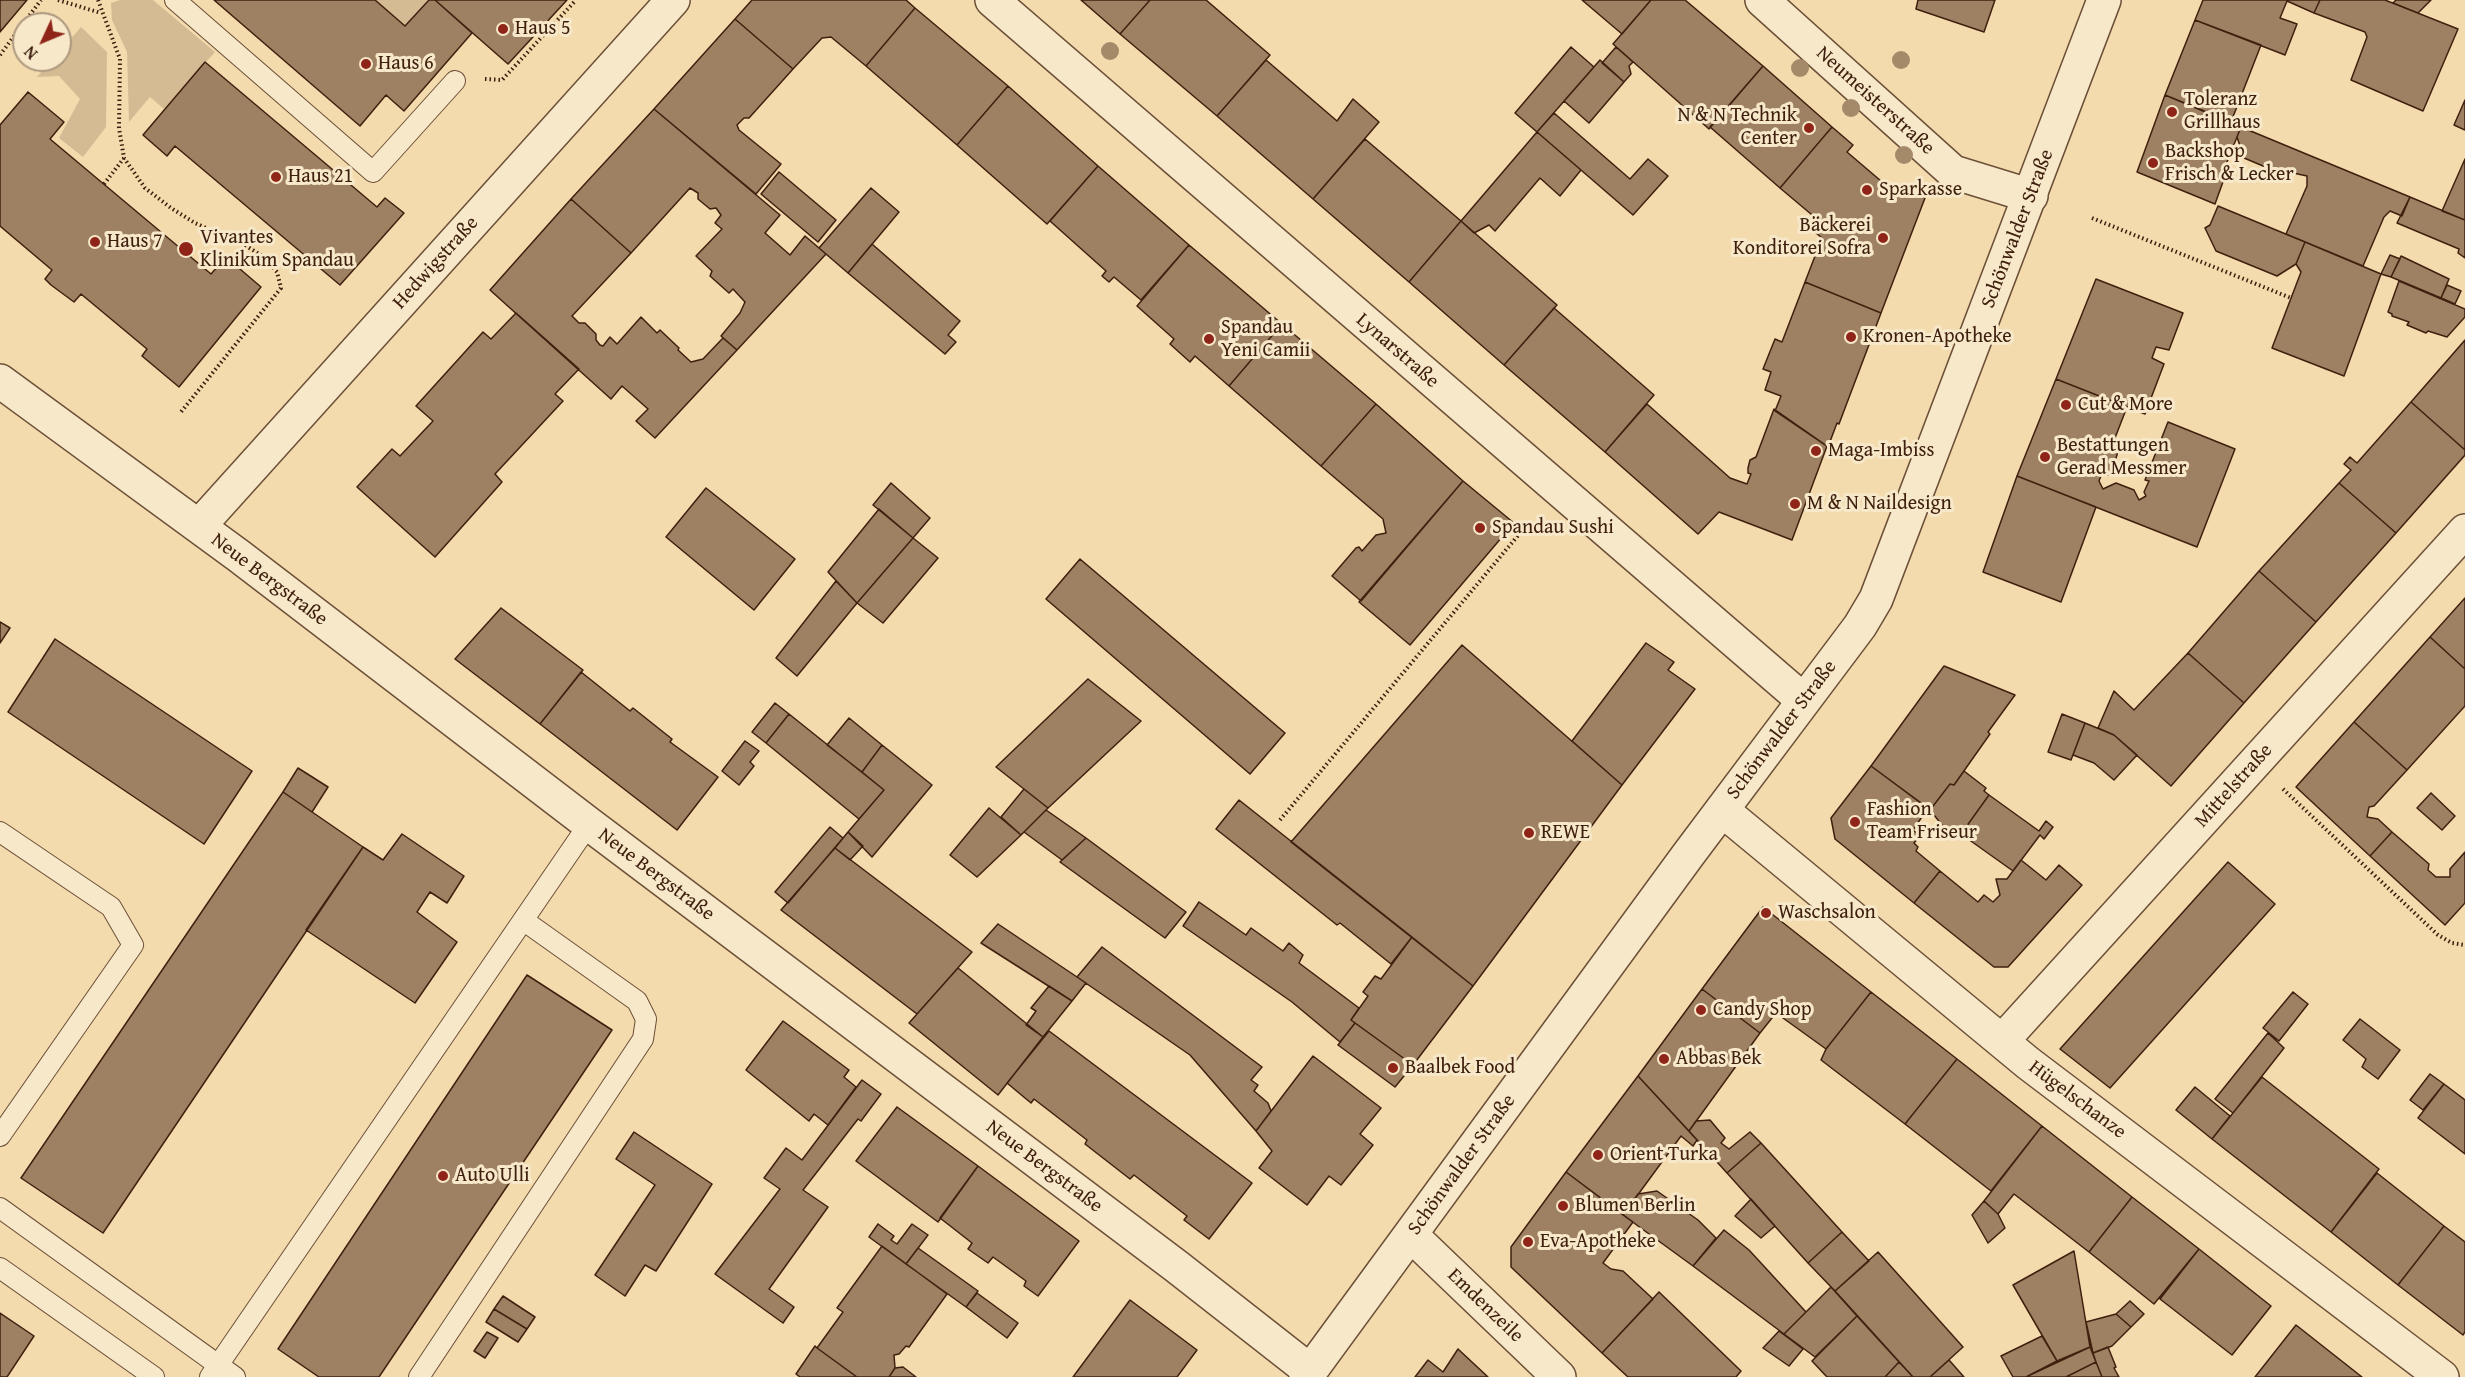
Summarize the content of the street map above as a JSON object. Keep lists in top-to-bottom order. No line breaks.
{"streets":{"street":["Neumeisterstraße","Schönwalder Straße","Hedwigstraße","Lynarstraße","Neue Bergstraße","Mittelstraße","Hügelschanze","Emdenzeile"]},"crossings":[["Neumeisterstraße","Schönwalder Straße"],["Schönwalder Straße","Lynarstraße"],["Schönwalder Straße","Neue Bergstraße"],["Schönwalder Straße","Hügelschanze"],["Schönwalder Straße","Emdenzeile"],["Hedwigstraße","Neue Bergstraße"],["Mittelstraße","Hügelschanze"]],"places":["Haus 5","Haus 6","Toleranz Grillhaus","N & N Technik Center","Backshop Frisch & Lecker","Haus 21","Sparkasse","Bäckerei Konditorei Sofra","Haus 7","Vivantes Klinikum Spandau","Kronen-Apotheke","Spandau Yeni Camii","Cut & More","Maga-Imbiss","Bestattungen Gerad Messmer","M & N Naildesign","Spandau Sushi","Fashion Team Friseur","REWE","Waschsalon","Candy Shop","Abbas Bek","Baalbek Food","Orient Turka","Auto Ulli","Blumen Berlin","Eva-Apotheke"],"north":"bottom left"}
